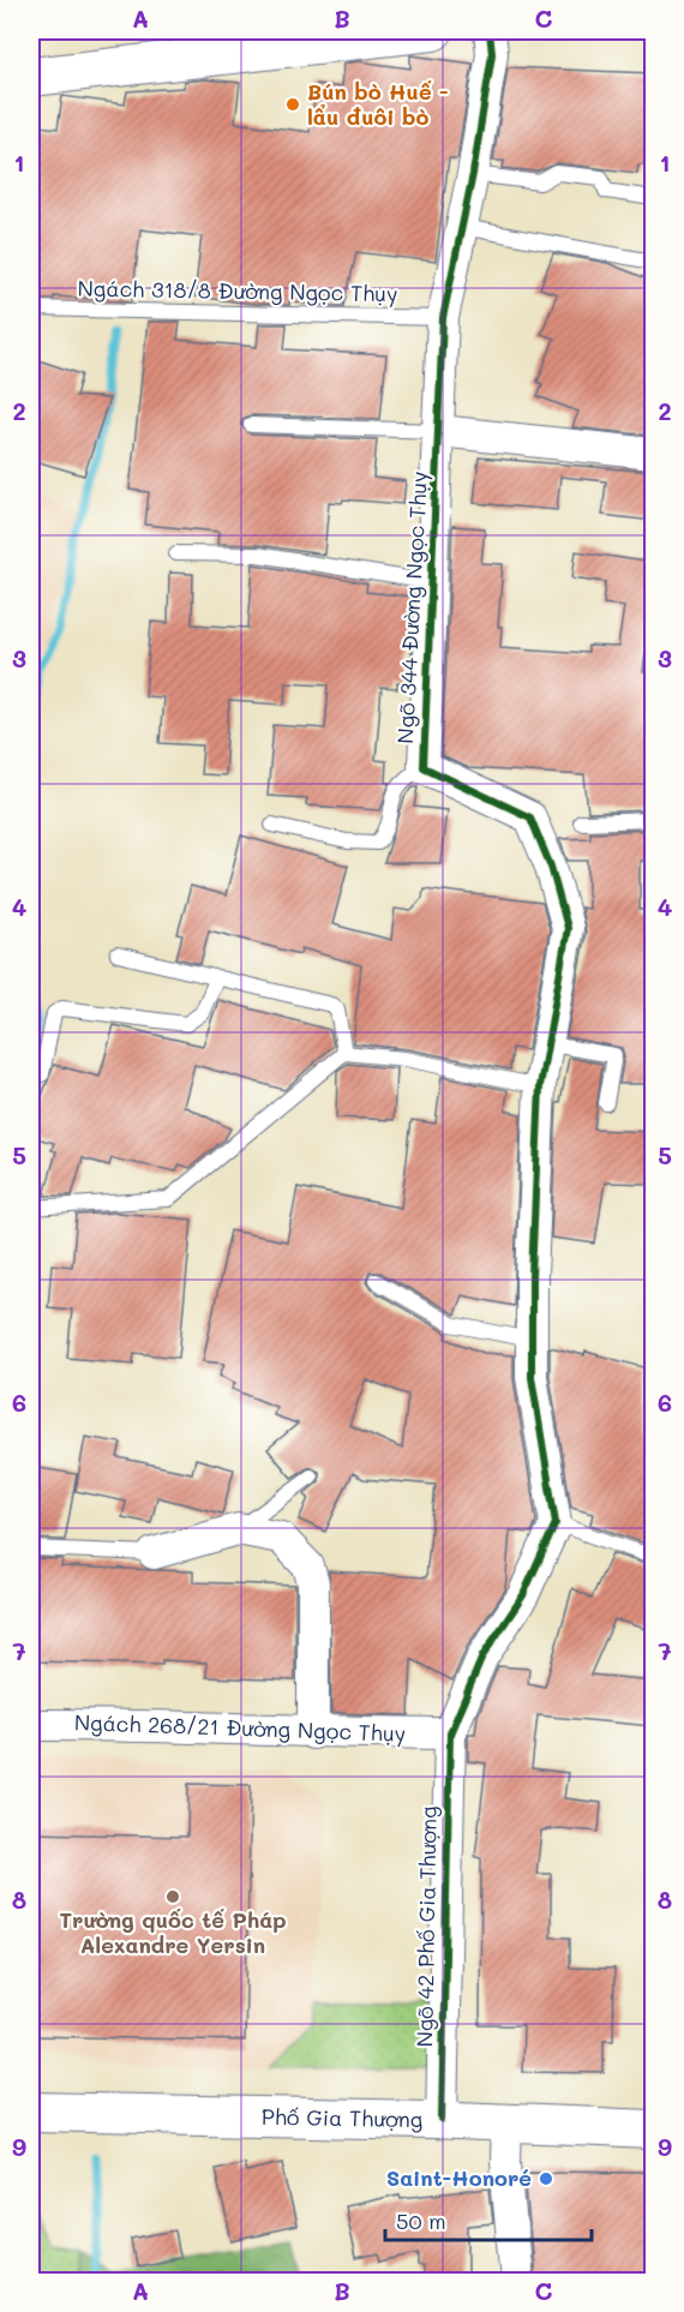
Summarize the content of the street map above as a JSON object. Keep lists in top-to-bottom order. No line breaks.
{"streets":{"street":["Ngõ 344 Đường Ngọc Thụy","Ngách 268/21 Đường Ngọc Thụy","Ngõ 42 Phố Gia Thượng","Phố Gia Thượng"],"lane":["Ngách 318/8 Đường Ngọc Thụy"]},"crossings":[["Ngách 318/8 Đường Ngọc Thụy","Ngõ 344 Đường Ngọc Thụy"],["Ngách 268/21 Đường Ngọc Thụy","Ngõ 42 Phố Gia Thượng"],["Ngõ 42 Phố Gia Thượng","Phố Gia Thượng"]],"places":["Bún bò Huế - lẩu đuôi bò","Trường quốc tế Pháp Alexandre Yersin","Saint-Honoré"],"scale_bar":"50 m","grid":{"columns":["A","B","C"],"rows":["1","2","3","4","5","6","7","8","9"]}}
